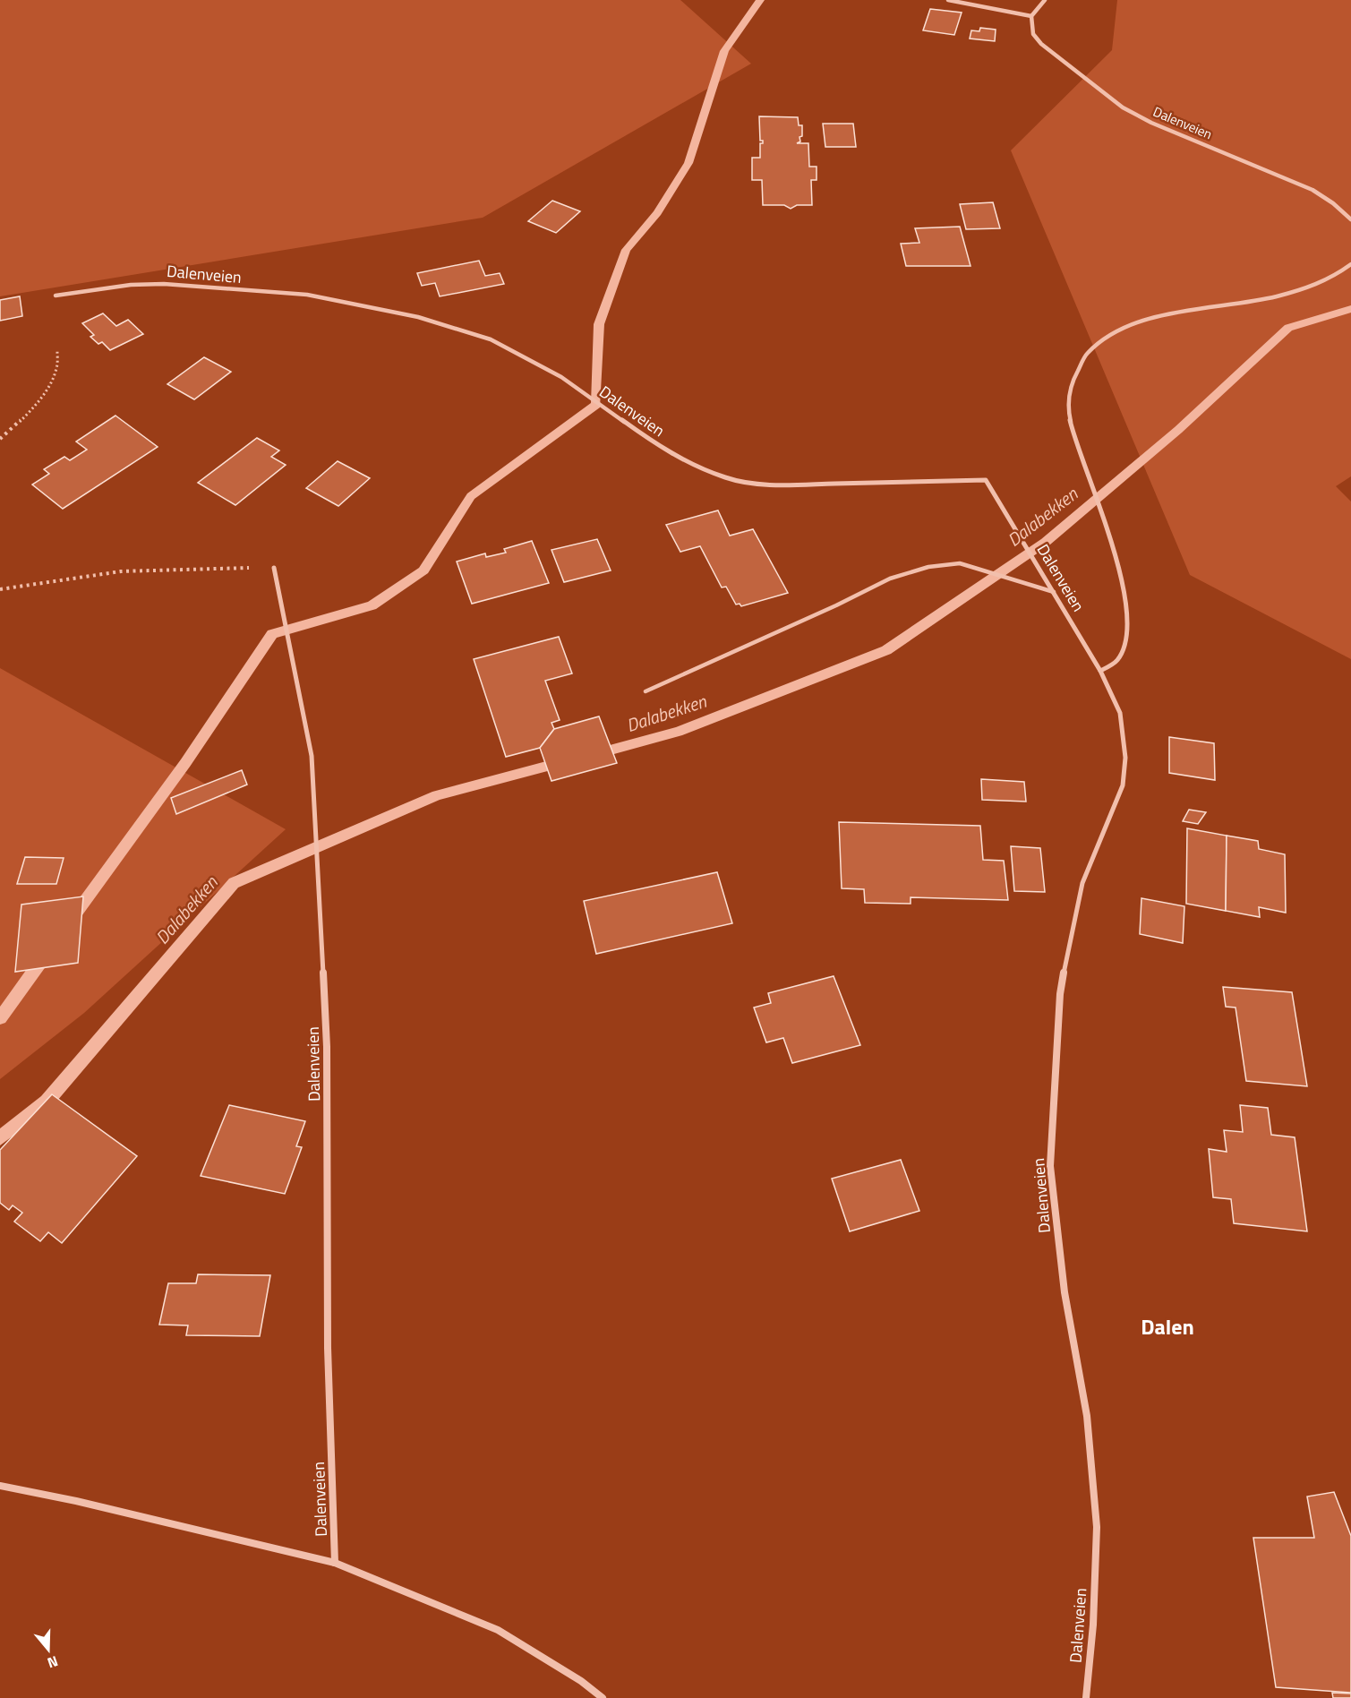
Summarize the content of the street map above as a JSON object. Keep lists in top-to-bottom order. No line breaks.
{"streets":{"street":["Dalenveien"]},"districts":["Dalen"],"water":["Dalabekken"],"north":"bottom"}
